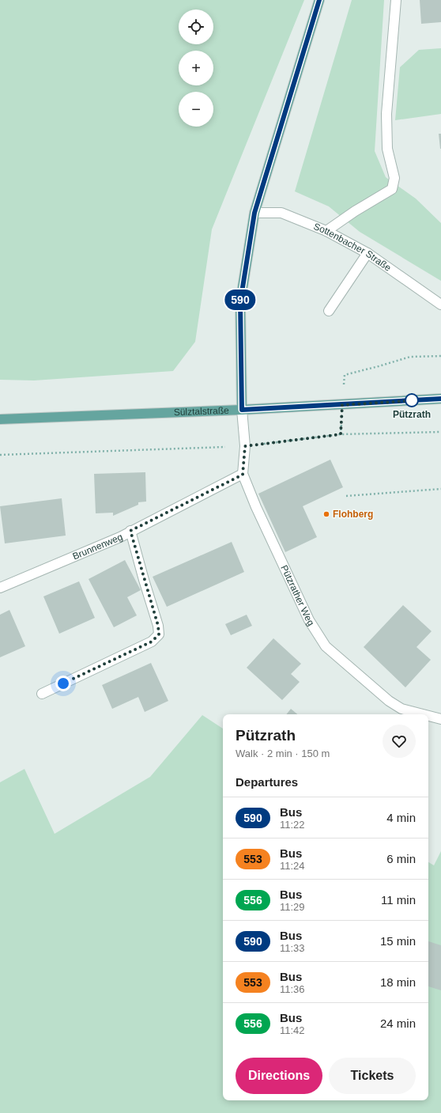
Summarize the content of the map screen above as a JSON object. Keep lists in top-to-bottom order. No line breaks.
{"streets":{"main road":["Sülztalstraße"],"street":["Sottenbacher Straße","Brunnenweg","Pützrather Weg"]},"crossings":[["Sülztalstraße","Pützrather Weg"],["Brunnenweg","Pützrather Weg"]],"places":["Pützrath","Flohberg"],"lines":["bus line 590"],"page":{"on_map":"590","map_buttons":["+","−"],"heading":[["Pützrath","Walk · 2 min · 150 m"],"Departures"],"list":[{"mark":"590","name":"Bus","note":"11:22","value":"4 min"},{"mark":"553","name":"Bus","note":"11:24","value":"6 min"},{"mark":"556","name":"Bus","note":"11:29","value":"11 min"},{"mark":"590","name":"Bus","note":"11:33","value":"15 min"},{"mark":"553","name":"Bus","note":"11:36","value":"18 min"},{"mark":"556","name":"Bus","note":"11:42","value":"24 min"}],"buttons":["Directions","Tickets"]}}
